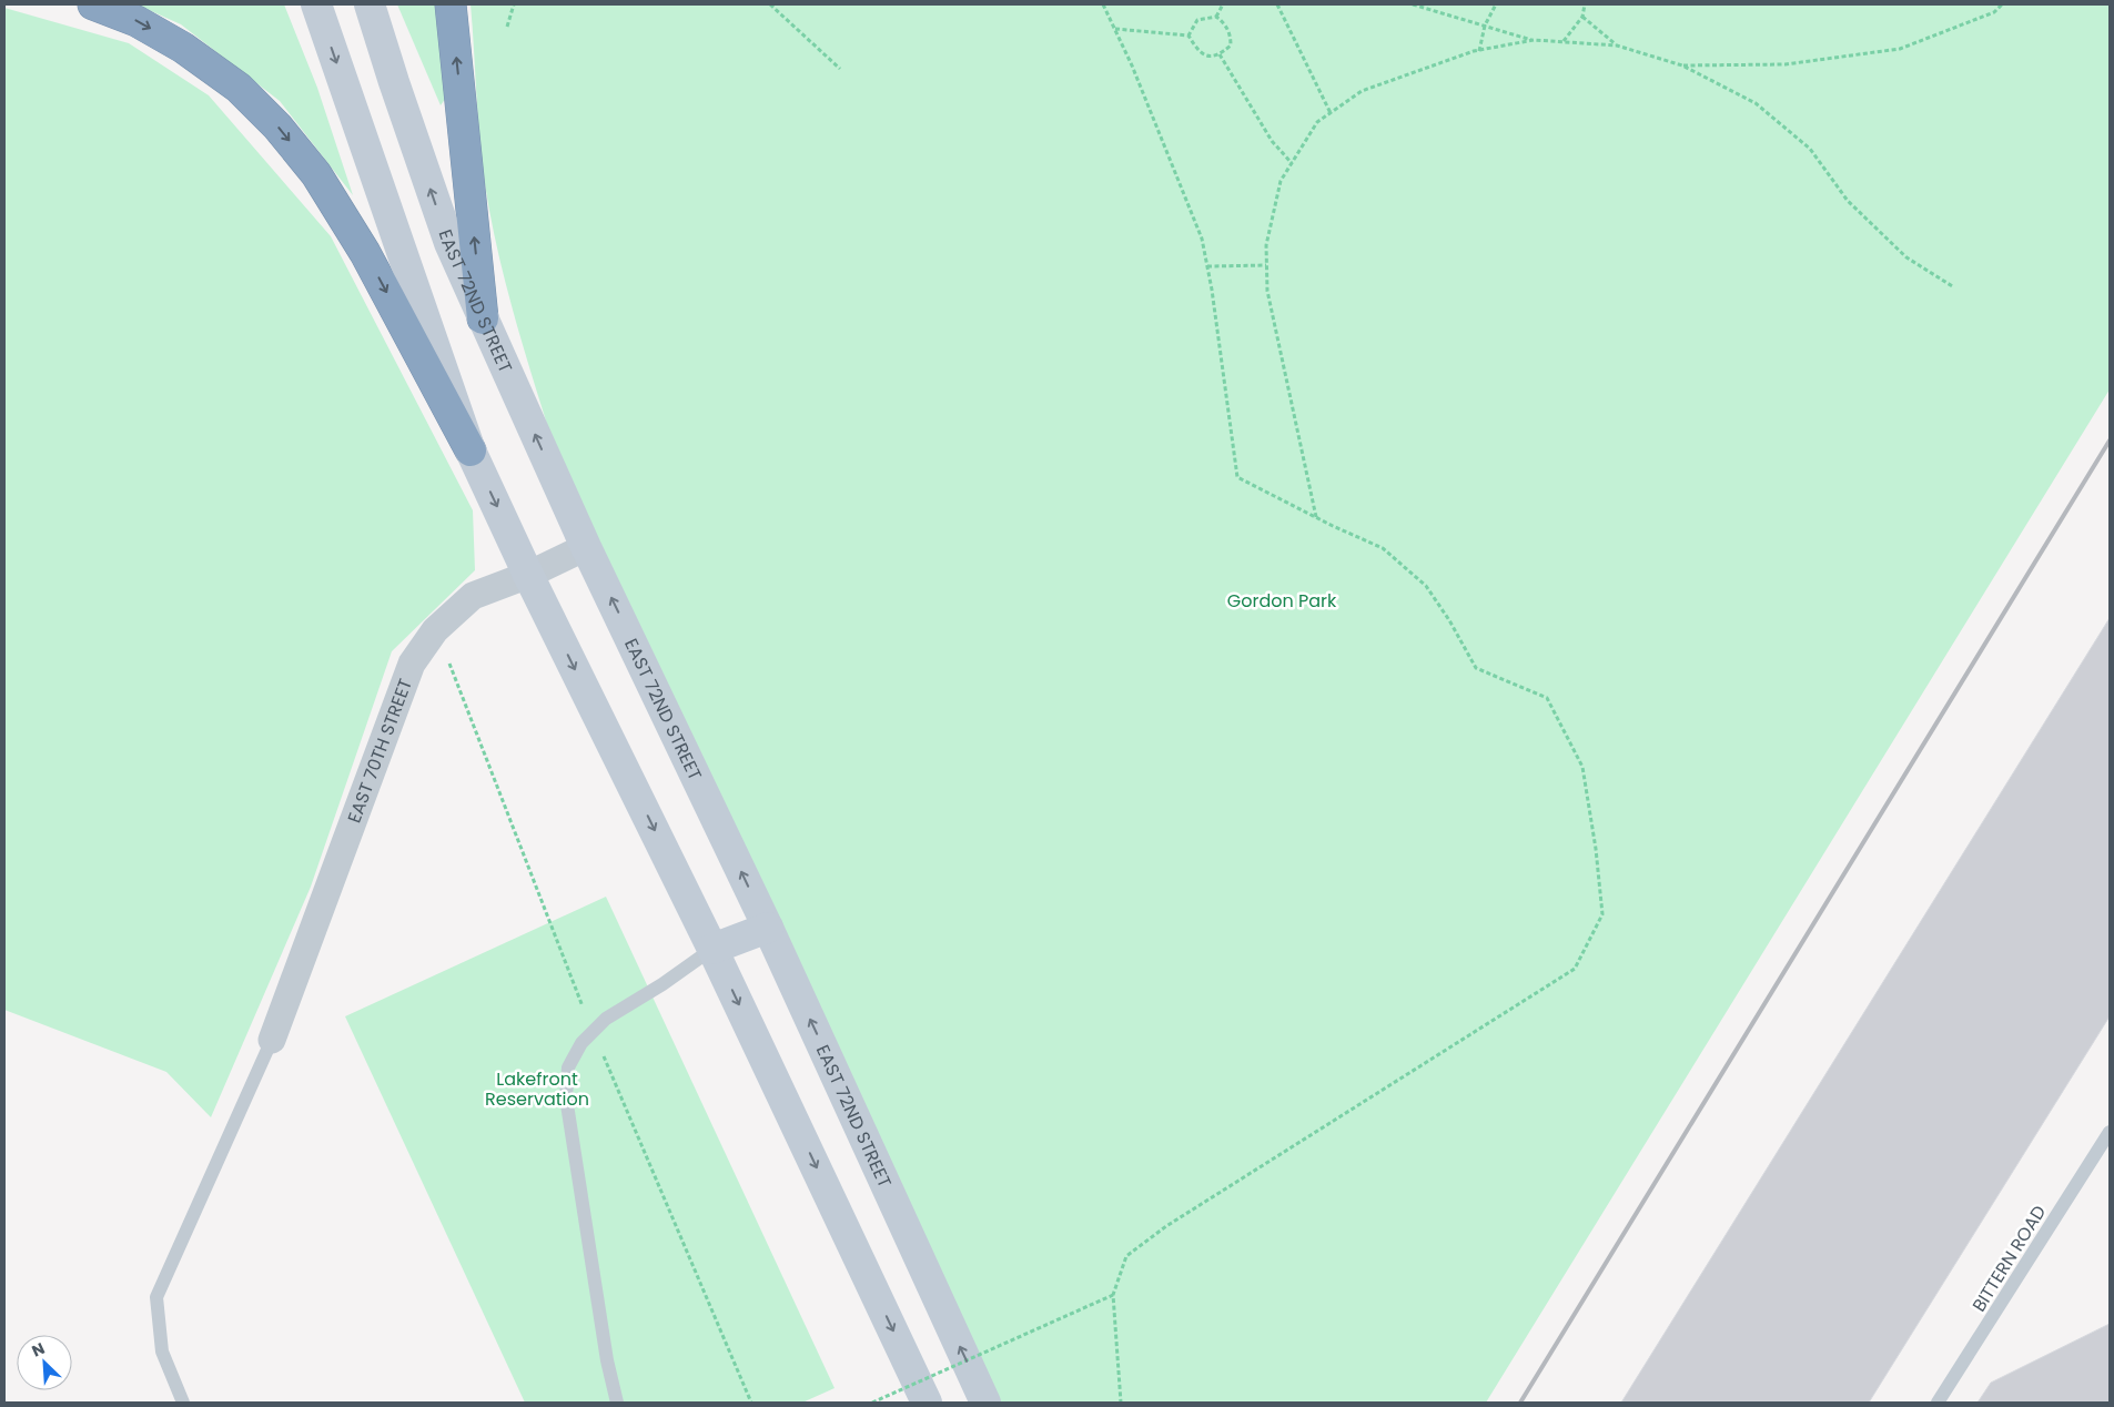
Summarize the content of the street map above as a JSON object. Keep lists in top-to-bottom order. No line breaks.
{"streets":{"main road":["EAST 72ND STREET"],"street":["EAST 70TH STREET"],"lane":["BITTERN ROAD"]},"crossings":[["EAST 72ND STREET","EAST 70TH STREET"]],"parks":["Gordon Park","Lakefront Reservation"],"north":"top left"}
